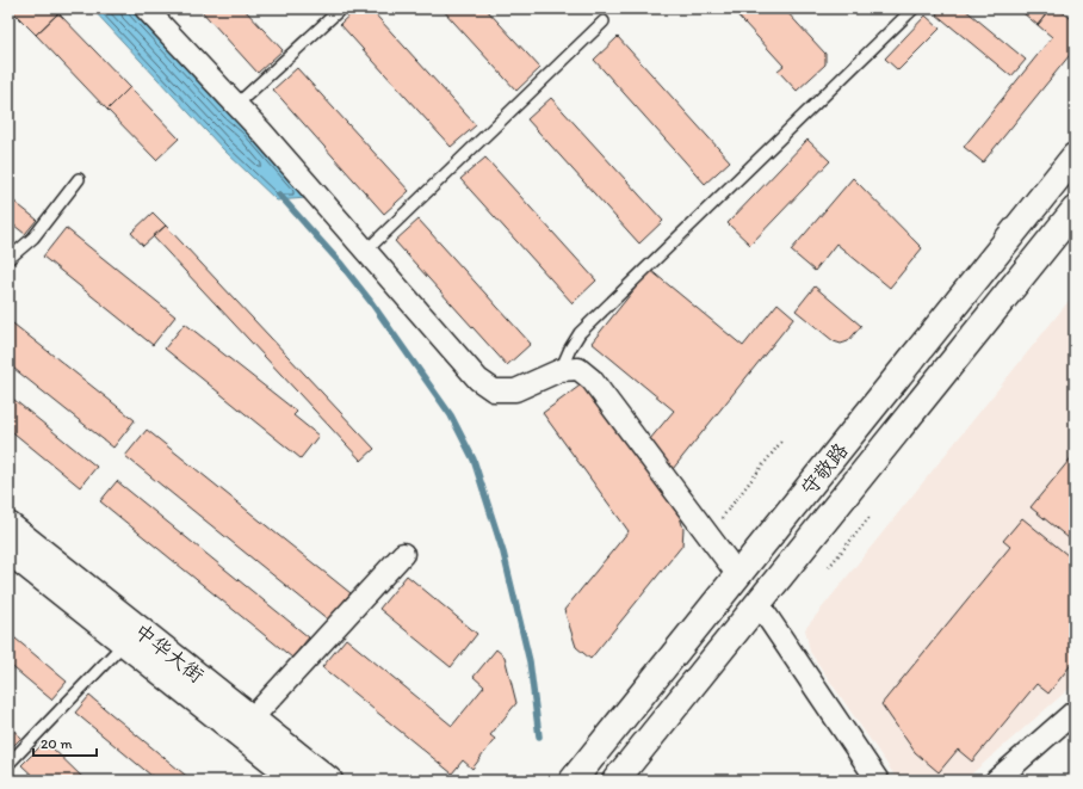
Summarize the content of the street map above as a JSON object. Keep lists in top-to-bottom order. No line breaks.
{"streets":{"main road":["守敬路","中华大街"]},"scale_bar":"20 m"}
